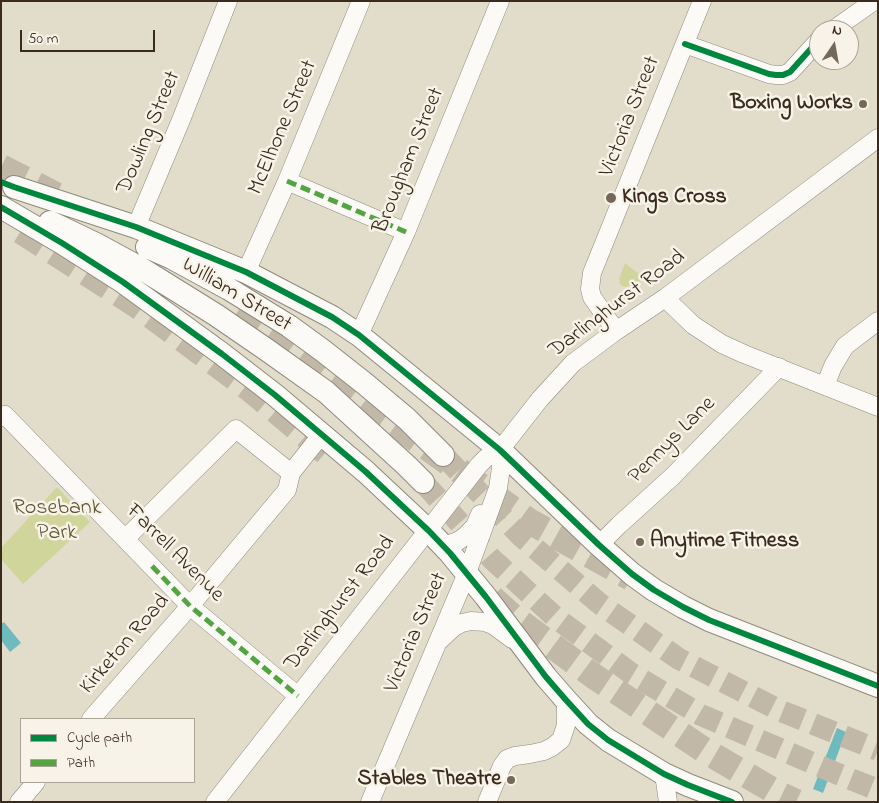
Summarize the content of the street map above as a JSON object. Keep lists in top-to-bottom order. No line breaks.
{"streets":{"main road":["William Street"],"street":["Victoria Street","McElhone Street","Dowling Street","Brougham Street","Darlinghurst Road","Pennys Lane","Farrell Avenue","Kirketon Road"]},"crossings":[["Victoria Street","Darlinghurst Road"],["Darlinghurst Road","Farrell Avenue"],["Farrell Avenue","Kirketon Road"]],"parks":["Rosebank Park"],"places":["Boxing Works","Kings Cross","Anytime Fitness","Stables Theatre"],"legend":["Cycle path","Path"],"scale_bar":"50 m","north":"top"}
